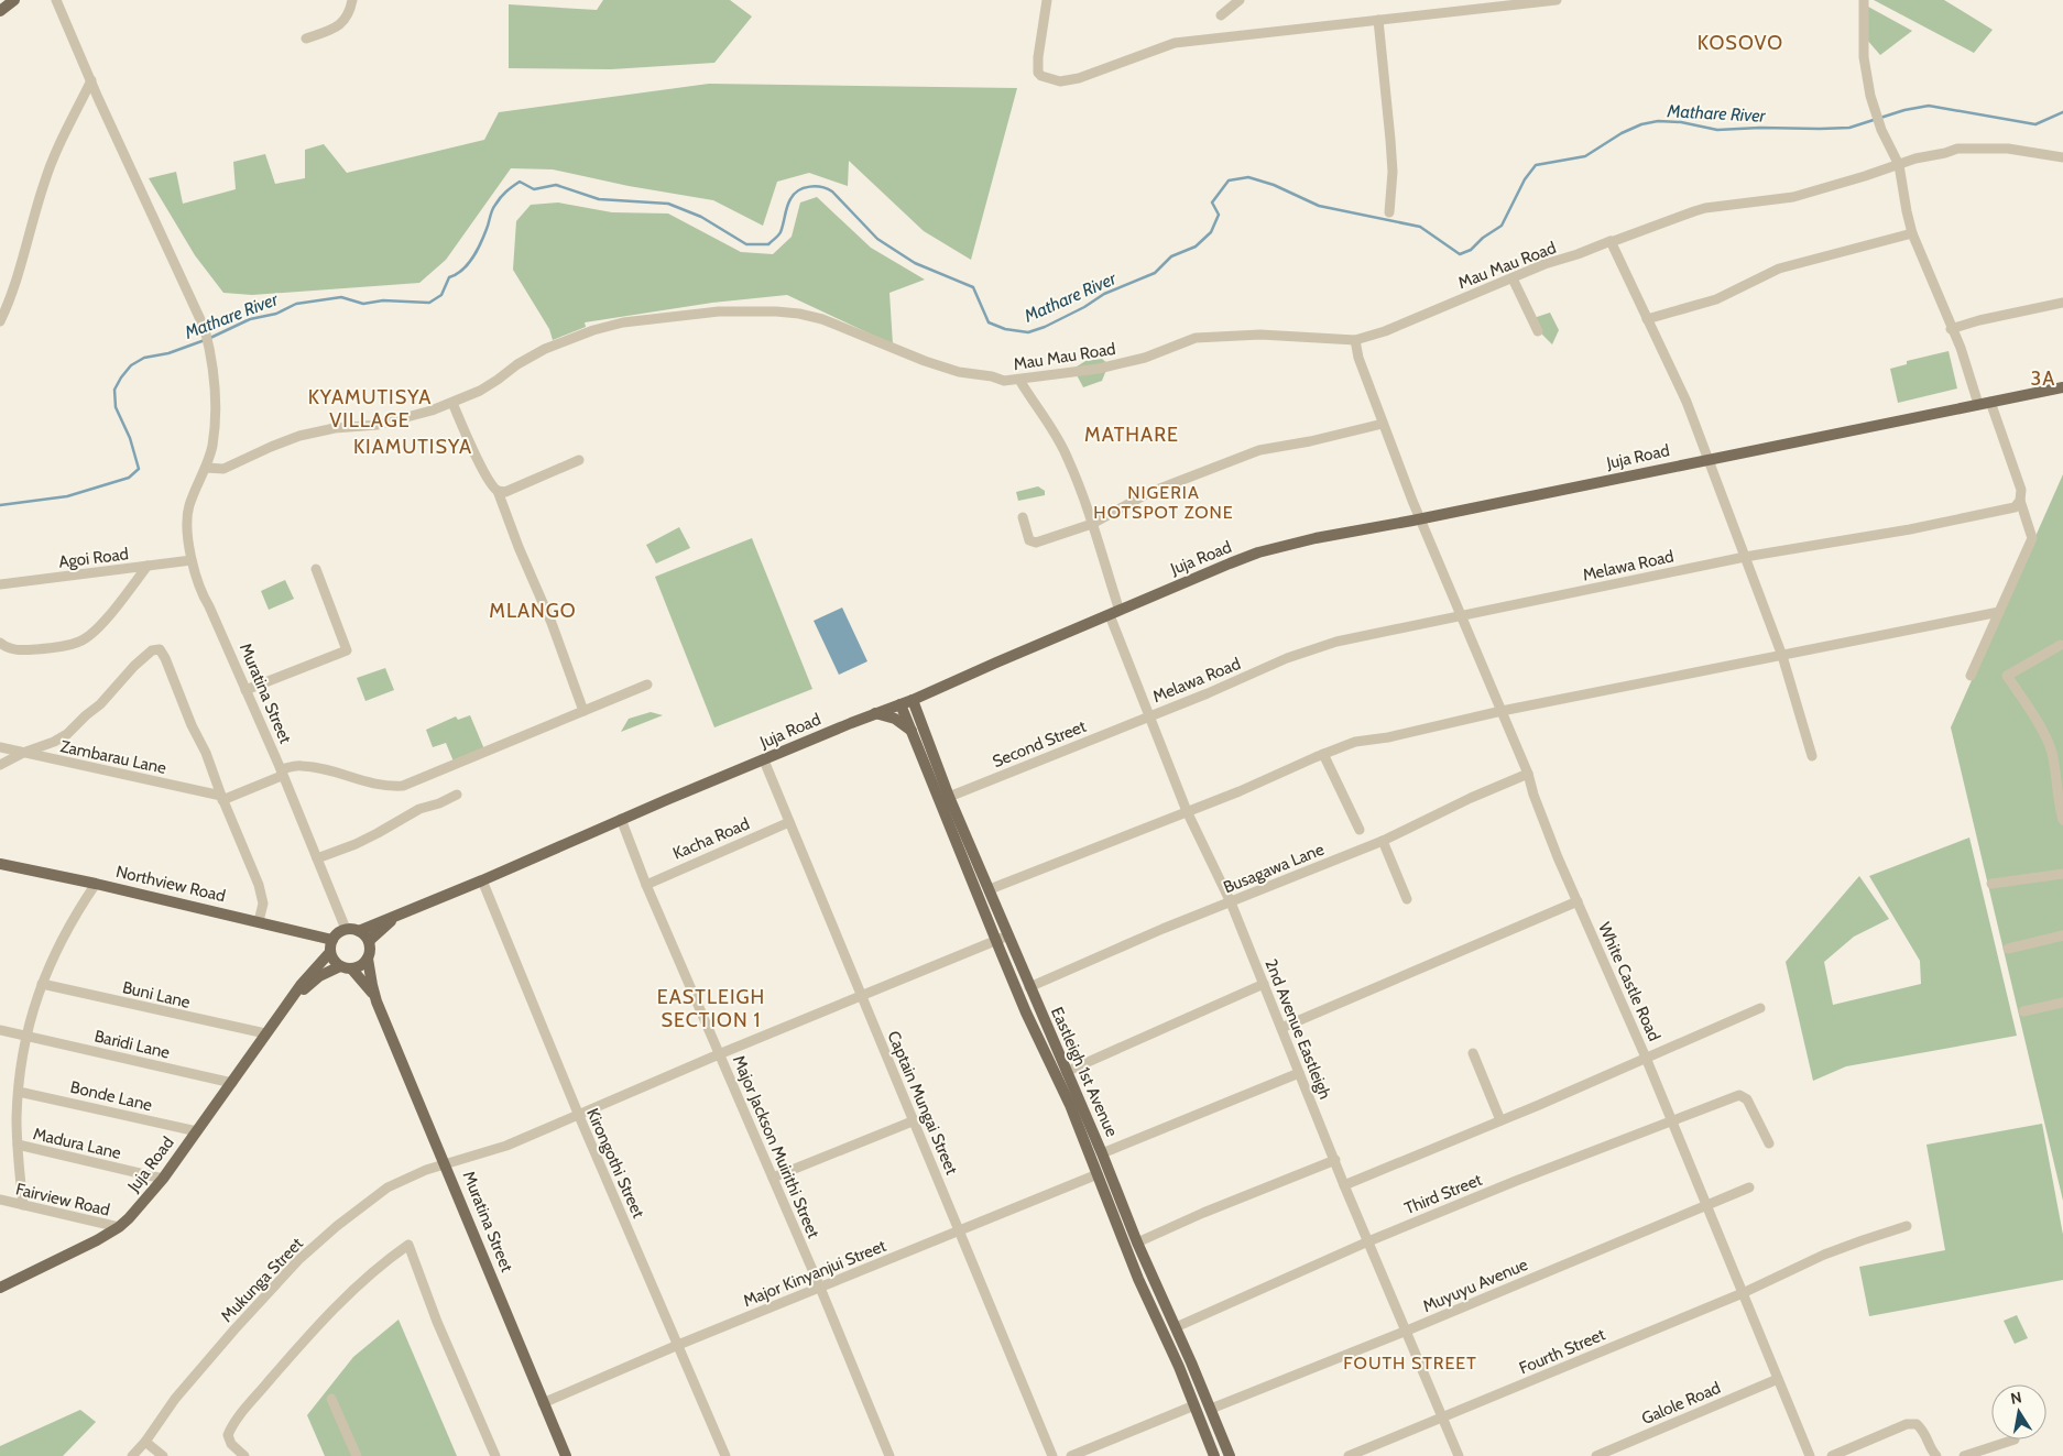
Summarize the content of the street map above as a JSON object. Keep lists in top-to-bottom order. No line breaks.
{"streets":{"main road":["Juja Road","Muratina Street","Northview Road","Eastleigh 1st Avenue"],"street":["Mau Mau Road","Agoi Road","Melawa Road","Second Street","Zambarau Lane","Kacha Road","Busagawa Lane","White Castle Road","Buni Lane","2nd Avenue Eastleigh","Baridi Lane","Bonde Lane","Captain Mungai Street","Madura Lane","Major Jackson Muirithi Street","Kirongothi Street","Third Street","Fairview Road","Major Kinyanjui Street","Mukunga Street","Muyuyu Avenue","Fourth Street","Galole Road"]},"crossings":[["Mau Mau Road","Muratina Street"],["Mau Mau Road","White Castle Road"],["Mau Mau Road","2nd Avenue Eastleigh"],["Juja Road","Muratina Street"],["Juja Road","Northview Road"],["Juja Road","White Castle Road"],["Juja Road","Buni Lane"],["Juja Road","2nd Avenue Eastleigh"],["Juja Road","Baridi Lane"],["Juja Road","Eastleigh 1st Avenue"],["Juja Road","Bonde Lane"],["Juja Road","Captain Mungai Street"],["Juja Road","Madura Lane"],["Juja Road","Major Jackson Muirithi Street"],["Juja Road","Kirongothi Street"],["Juja Road","Fairview Road"],["Agoi Road","Muratina Street"],["Melawa Road","Second Street"],["Melawa Road","White Castle Road"],["Melawa Road","2nd Avenue Eastleigh"],["Muratina Street","Northview Road"],["Muratina Street","Major Kinyanjui Street"],["Muratina Street","Mukunga Street"],["Second Street","2nd Avenue Eastleigh"],["Second Street","Eastleigh 1st Avenue"],["Kacha Road","Captain Mungai Street"],["Kacha Road","Major Jackson Muirithi Street"],["Busagawa Lane","White Castle Road"],["Busagawa Lane","2nd Avenue Eastleigh"],["Busagawa Lane","Eastleigh 1st Avenue"],["White Castle Road","Third Street"],["White Castle Road","Muyuyu Avenue"],["White Castle Road","Fourth Street"],["White Castle Road","Galole Road"],["2nd Avenue Eastleigh","Third Street"],["2nd Avenue Eastleigh","Muyuyu Avenue"],["2nd Avenue Eastleigh","Fourth Street"],["Eastleigh 1st Avenue","Third Street"],["Eastleigh 1st Avenue","Major Kinyanjui Street"],["Eastleigh 1st Avenue","Mukunga Street"],["Eastleigh 1st Avenue","Muyuyu Avenue"],["Captain Mungai Street","Major Kinyanjui Street"],["Captain Mungai Street","Mukunga Street"],["Major Jackson Muirithi Street","Major Kinyanjui Street"],["Major Jackson Muirithi Street","Mukunga Street"],["Kirongothi Street","Major Kinyanjui Street"],["Kirongothi Street","Mukunga Street"]],"districts":["KOSOVO","3A","KYAMUTISYA VILLAGE","MATHARE","KIAMUTISYA","NIGERIA HOTSPOT ZONE","MLANGO","EASTLEIGH SECTION 1","FOUTH STREET"],"water":["Mathare River"],"north":"top"}
